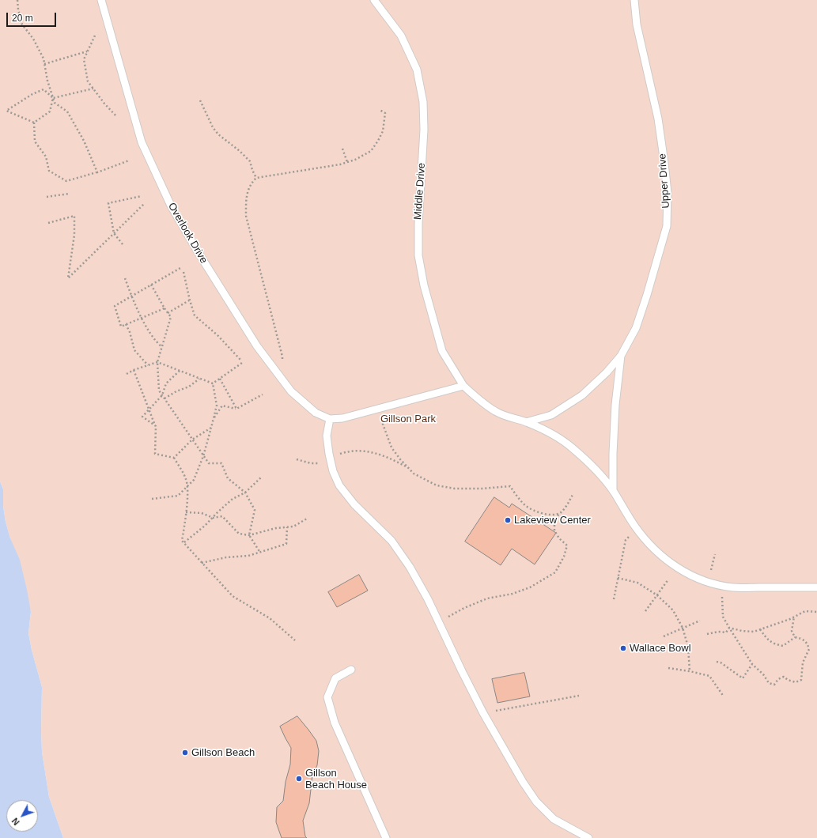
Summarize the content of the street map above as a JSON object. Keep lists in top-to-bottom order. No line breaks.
{"streets":{"lane":["Upper Drive","Middle Drive","Overlook Drive"]},"crossings":[["Middle Drive","Overlook Drive"]],"parks":["Gillson Park"],"places":["Lakeview Center","Wallace Bowl","Gillson Beach","Gillson Beach House"],"scale_bar":"20 m","north":"bottom left"}
